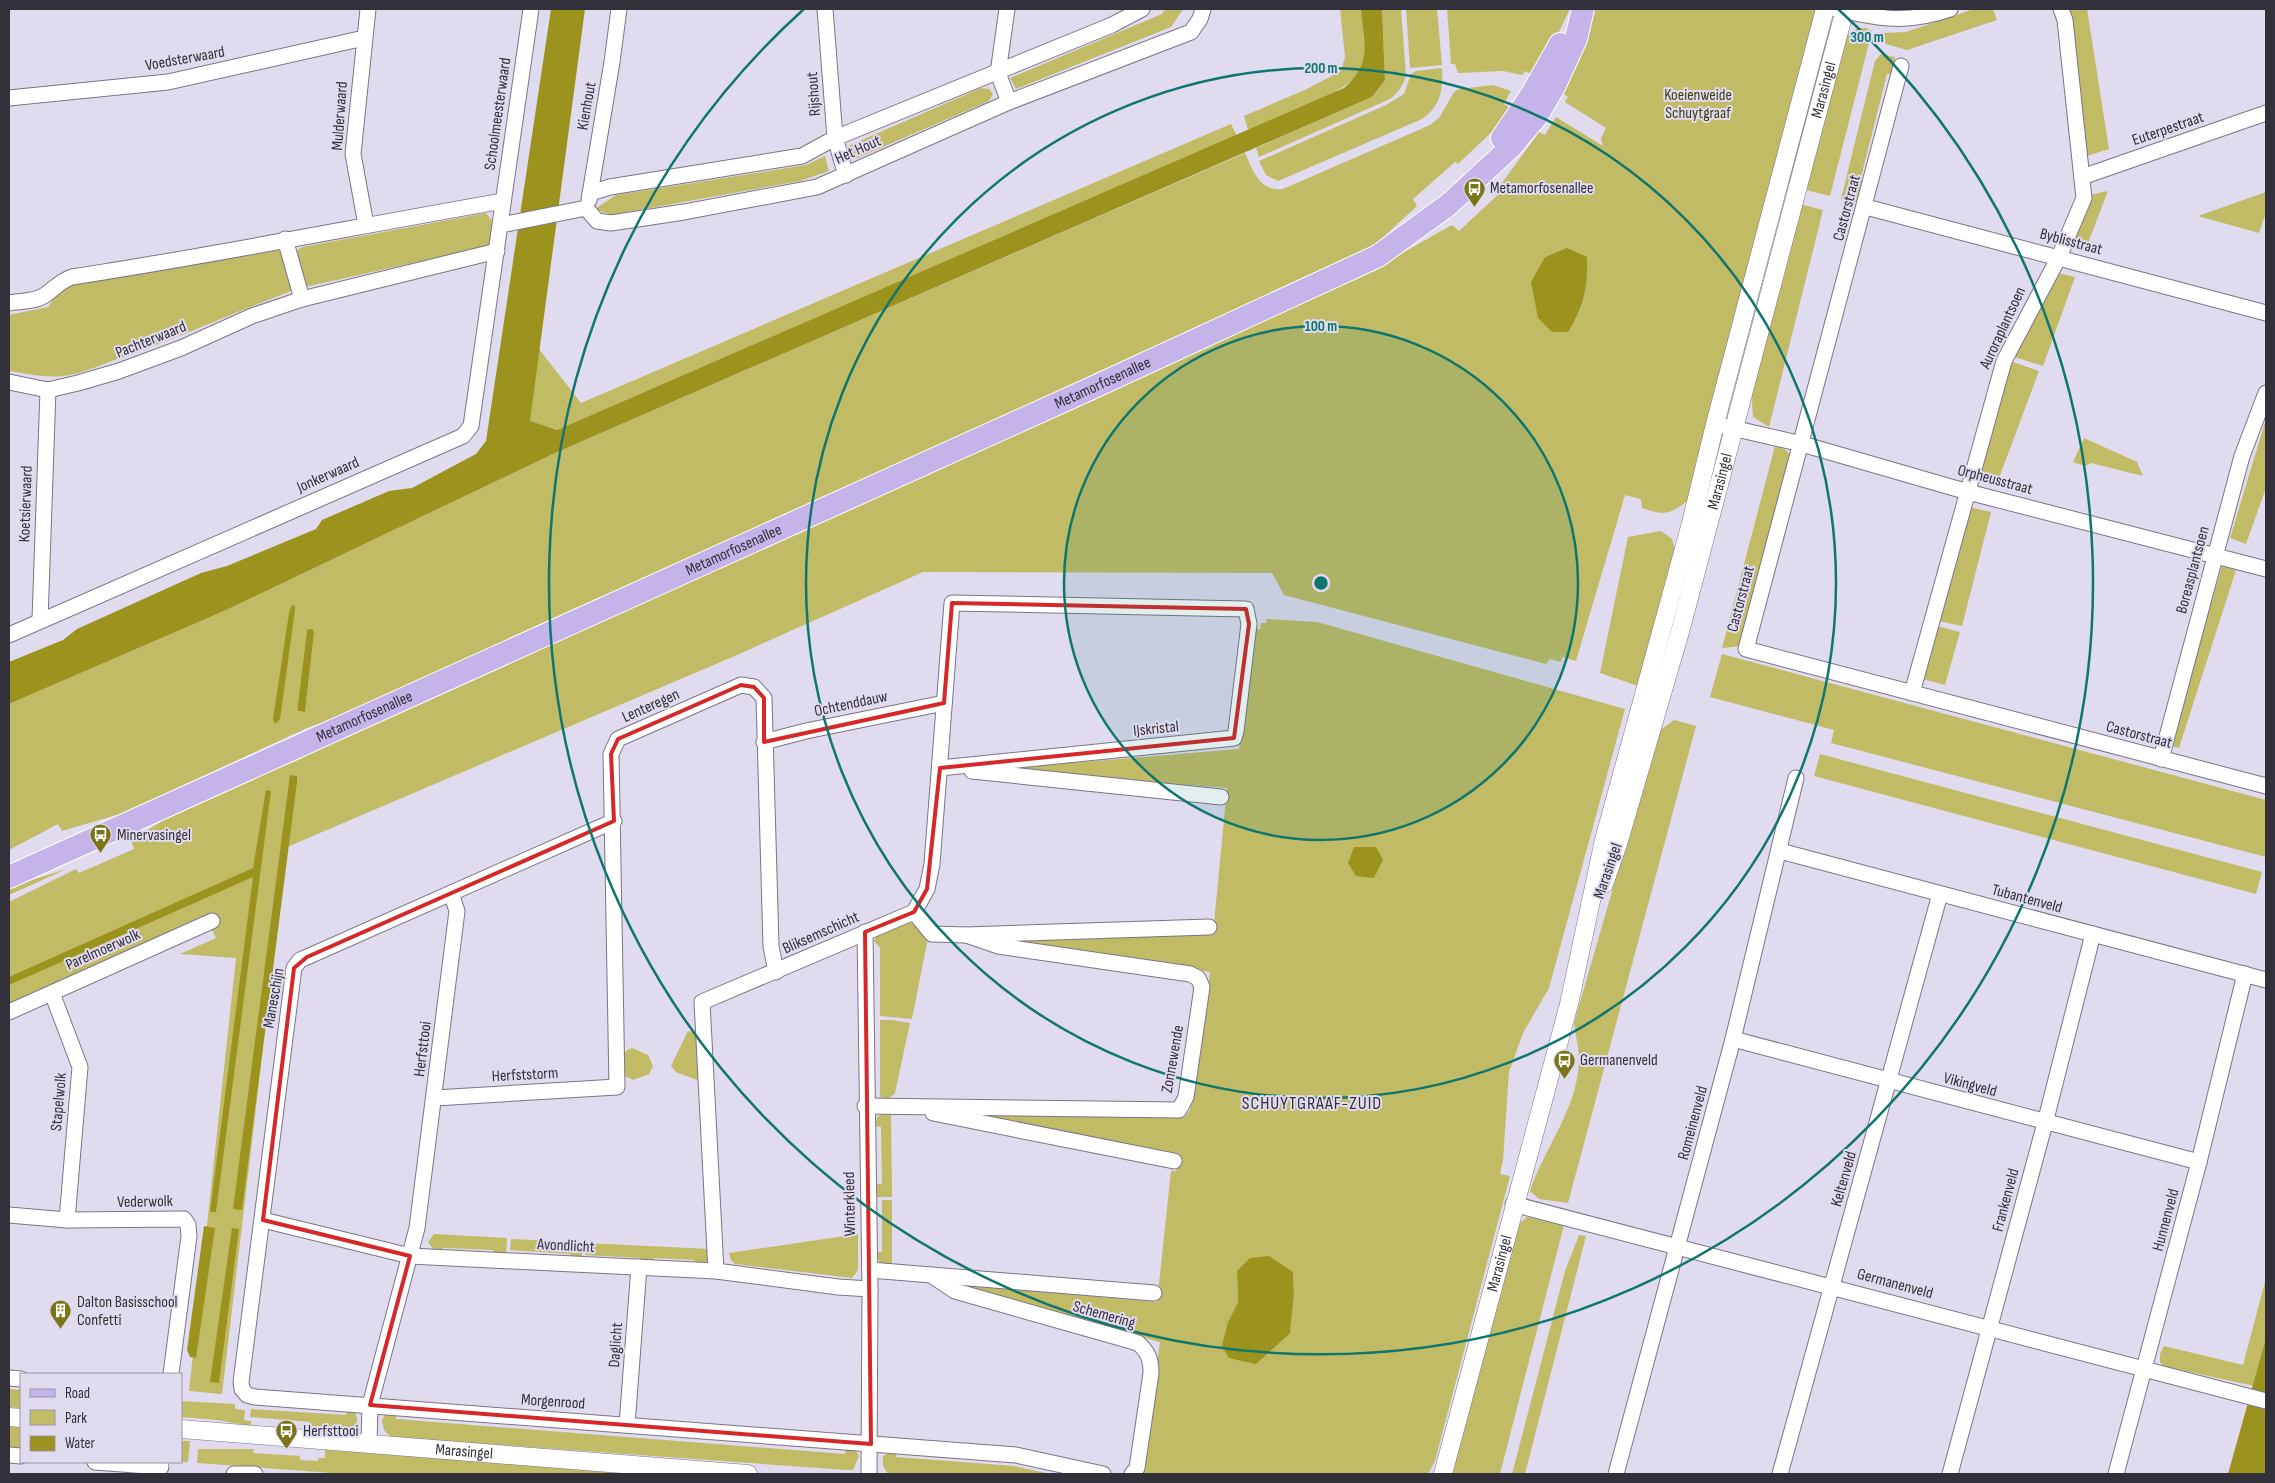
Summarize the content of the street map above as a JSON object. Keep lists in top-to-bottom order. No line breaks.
{"streets":{"main road":["Metamorfosenallee"],"street":["Voedsterwaard","Marasingel","Rijshout","Kienhout","Schoolmeesterwaard","Mulderwaard","Euterpestraat","Het Hout","Castorstraat","Byblisstraat","Auroraplantsoen","Pachterwaard","Jonkerwaard","Orpheusstraat","Koetsierwaard","Boreasplantsoen","Ochtenddauw","Lenteregen","IJskristal","Tubantenveld","Bliksemschicht","Parelmoerwolk","Maneschijn","Herfsttooi","Zonnewende","Herfststorm","Vikingveld","Stapelwolk","Romeinenveld","Keltenveld","Frankenveld","Vederwolk","Winterkleed","Hunnenveld","Avondlicht","Germanenveld","Schemering","Daglicht","Morgenrood"]},"crossings":[["Voedsterwaard","Mulderwaard"],["Marasingel","Orpheusstraat"],["Marasingel","Herfsttooi"],["Marasingel","Germanenveld"],["Rijshout","Het Hout"],["Kienhout","Het Hout"],["Schoolmeesterwaard","Jonkerwaard"],["Euterpestraat","Auroraplantsoen"],["Castorstraat","Byblisstraat"],["Castorstraat","Auroraplantsoen"],["Castorstraat","Orpheusstraat"],["Castorstraat","Boreasplantsoen"],["Byblisstraat","Auroraplantsoen"],["Auroraplantsoen","Orpheusstraat"],["Pachterwaard","Jonkerwaard"],["Pachterwaard","Koetsierwaard"],["Jonkerwaard","Koetsierwaard"],["Orpheusstraat","Boreasplantsoen"],["Ochtenddauw","Lenteregen"],["Ochtenddauw","IJskristal"],["Lenteregen","Bliksemschicht"],["Lenteregen","Maneschijn"],["Lenteregen","Herfststorm"],["Tubantenveld","Romeinenveld"],["Tubantenveld","Keltenveld"],["Tubantenveld","Frankenveld"],["Tubantenveld","Hunnenveld"],["Bliksemschicht","Zonnewende"],["Bliksemschicht","Winterkleed"],["Bliksemschicht","Avondlicht"],["Parelmoerwolk","Stapelwolk"],["Maneschijn","Herfsttooi"],["Maneschijn","Avondlicht"],["Maneschijn","Morgenrood"],["Herfsttooi","Herfststorm"],["Herfsttooi","Avondlicht"],["Herfsttooi","Morgenrood"],["Zonnewende","Winterkleed"],["Vikingveld","Romeinenveld"],["Vikingveld","Keltenveld"],["Vikingveld","Frankenveld"],["Vikingveld","Hunnenveld"],["Stapelwolk","Vederwolk"],["Romeinenveld","Germanenveld"],["Keltenveld","Germanenveld"],["Frankenveld","Germanenveld"],["Winterkleed","Avondlicht"],["Winterkleed","Schemering"],["Winterkleed","Morgenrood"],["Hunnenveld","Germanenveld"],["Avondlicht","Daglicht"],["Daglicht","Morgenrood"]],"districts":["SCHUYTGRAAF-ZUID"],"parks":["Koeienweide Schuytgraaf"],"places":{"bus stop":["Metamorfosenallee","Minervasingel","Germanenveld","Herfsttooi"],"building":["Dalton Basisschool Confetti"]},"legend":["Road","Park","Water"],"rings":["300 m","200 m","100 m"]}
